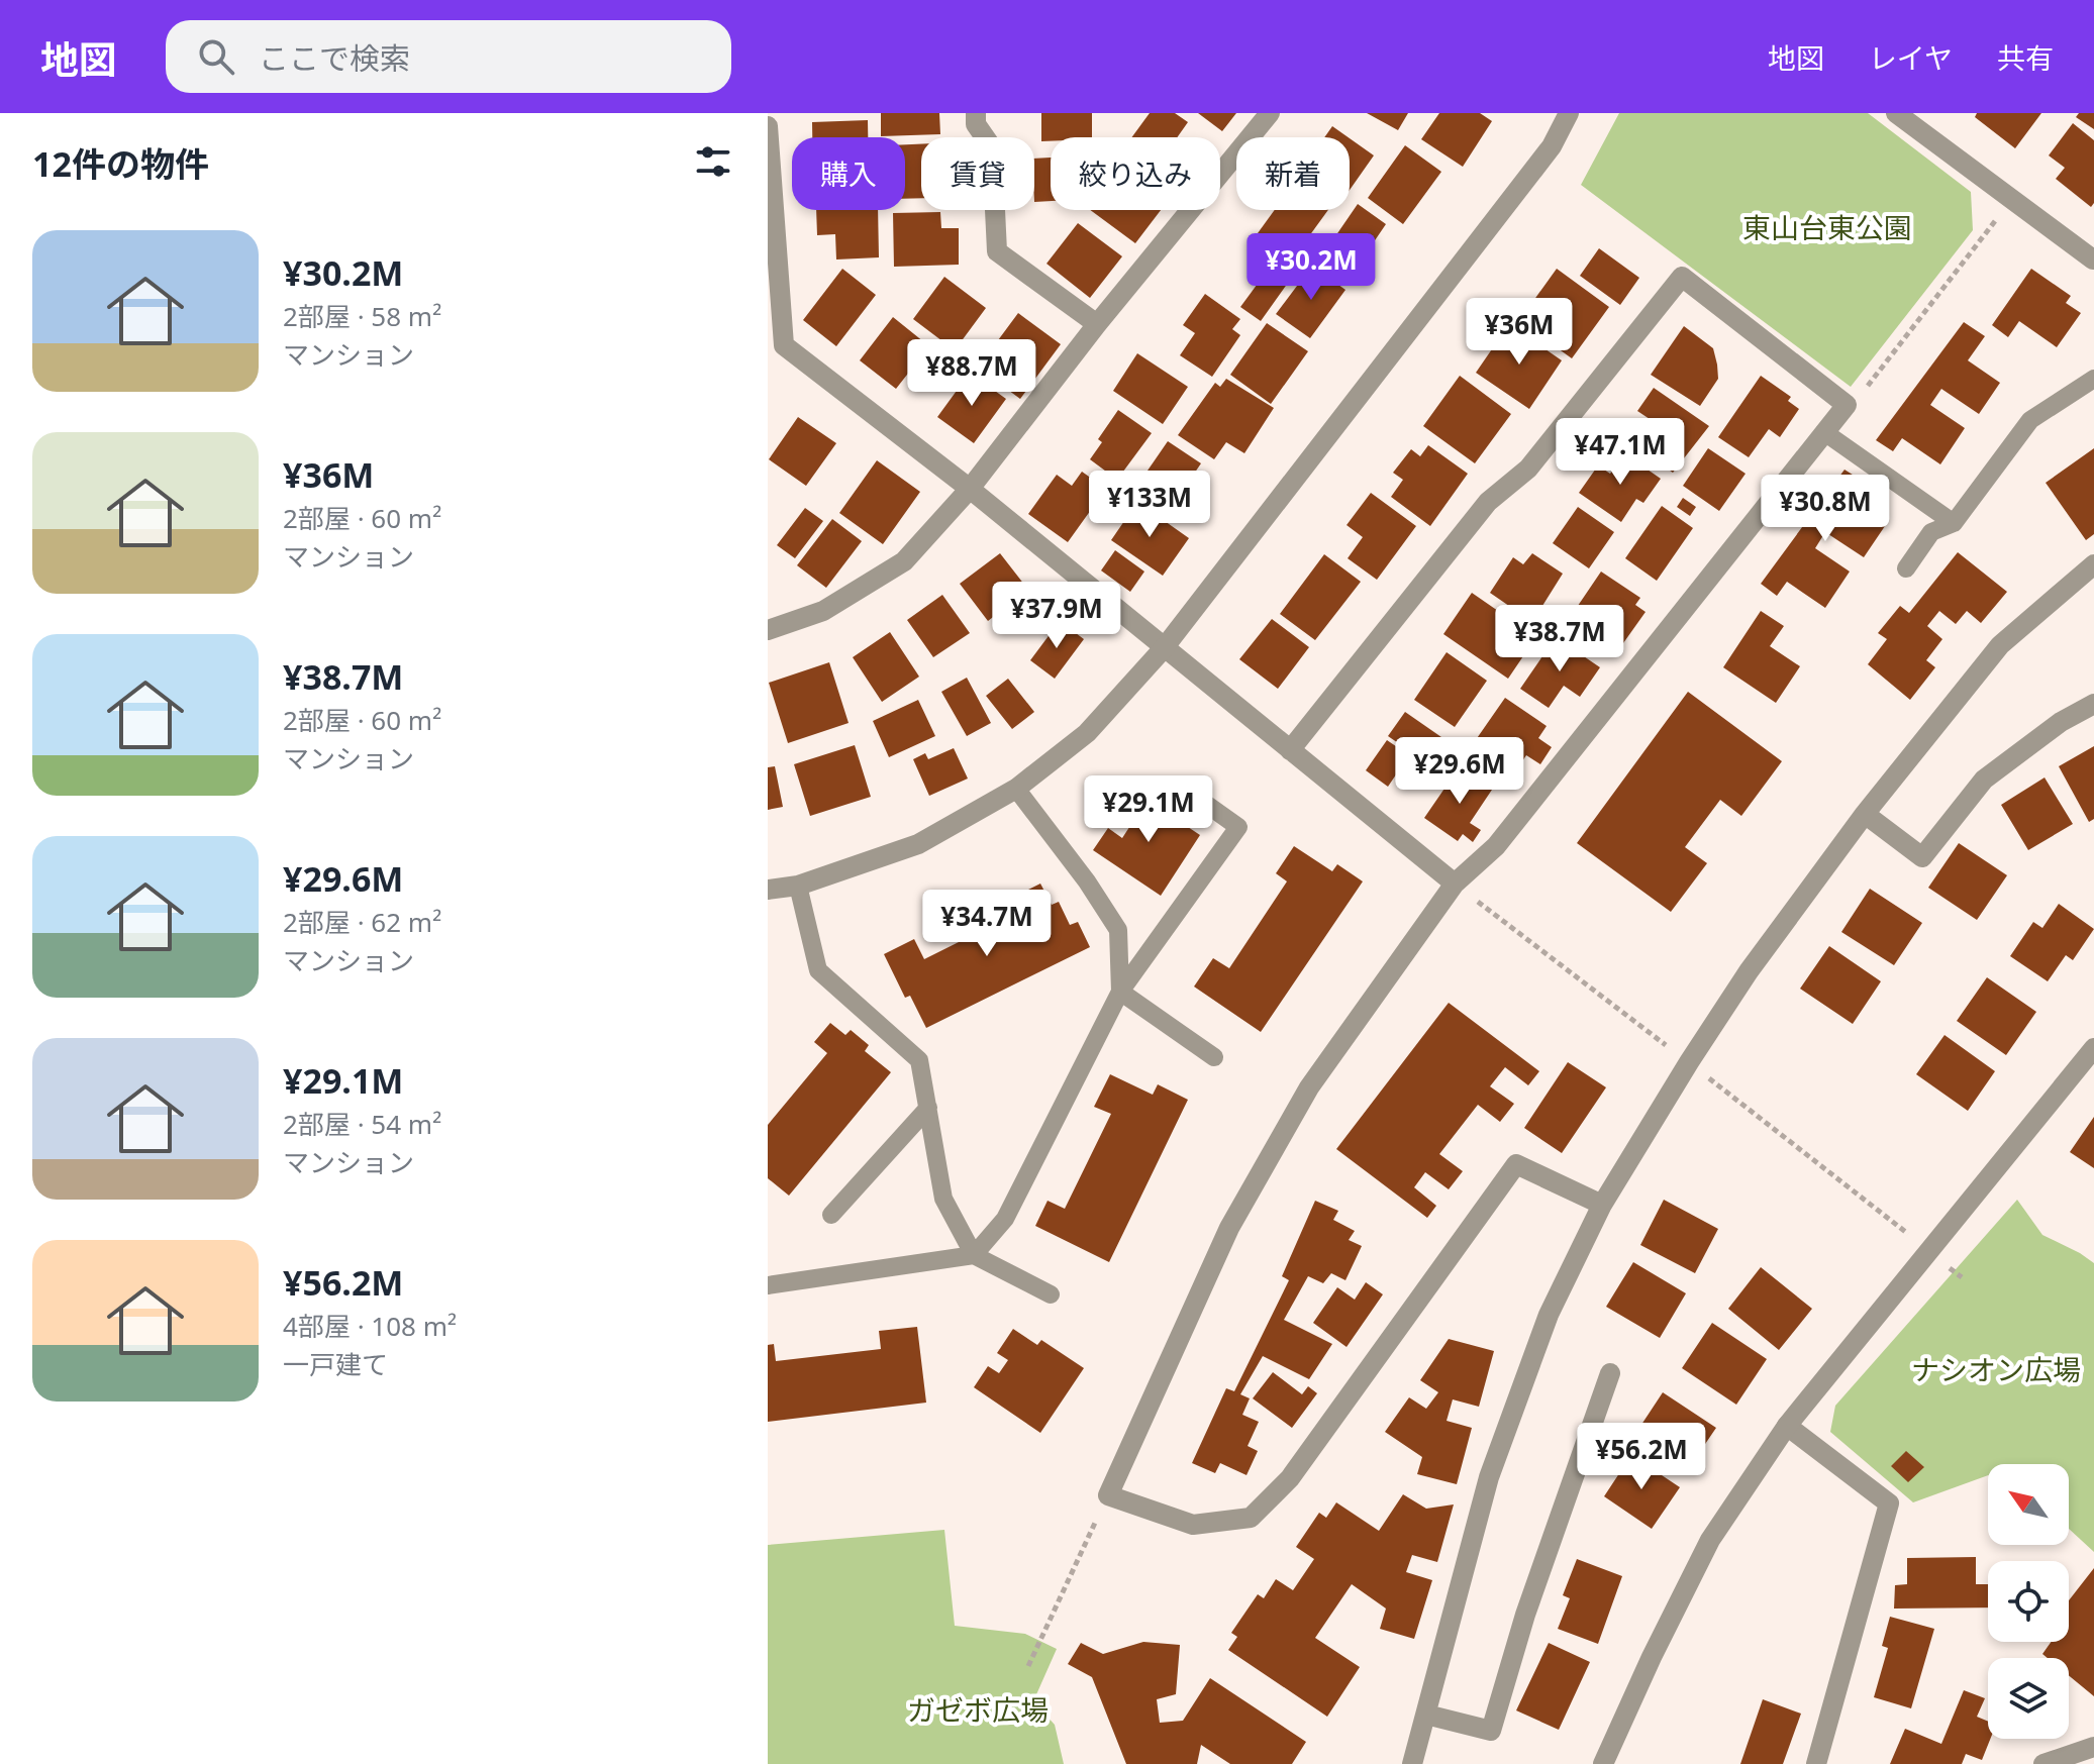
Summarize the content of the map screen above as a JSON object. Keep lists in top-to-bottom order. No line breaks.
{"parks":["東山台東公園","ナシオン広場","ガゼボ広場"],"north":"top left","page":{"header":"地図","search":"ここで検索","nav":["地図","レイヤ","共有"],"heading":"12件の物件","chip":["購入","賃貸","絞り込み","新着"],"list":[{"name":"¥30.2M","note":"2部屋 · 58 m² · マンション"},{"name":"¥36M","note":"2部屋 · 60 m² · マンション"},{"name":"¥38.7M","note":"2部屋 · 60 m² · マンション"},{"name":"¥29.6M","note":"2部屋 · 62 m² · マンション"},{"name":"¥29.1M","note":"2部屋 · 54 m² · マンション"},{"name":"¥56.2M","note":"4部屋 · 108 m² · 一戸建て"}],"price":["¥30.2M","¥36M","¥88.7M","¥47.1M","¥133M","¥30.8M","¥37.9M","¥38.7M","¥29.6M","¥29.1M","¥34.7M","¥56.2M"]}}
